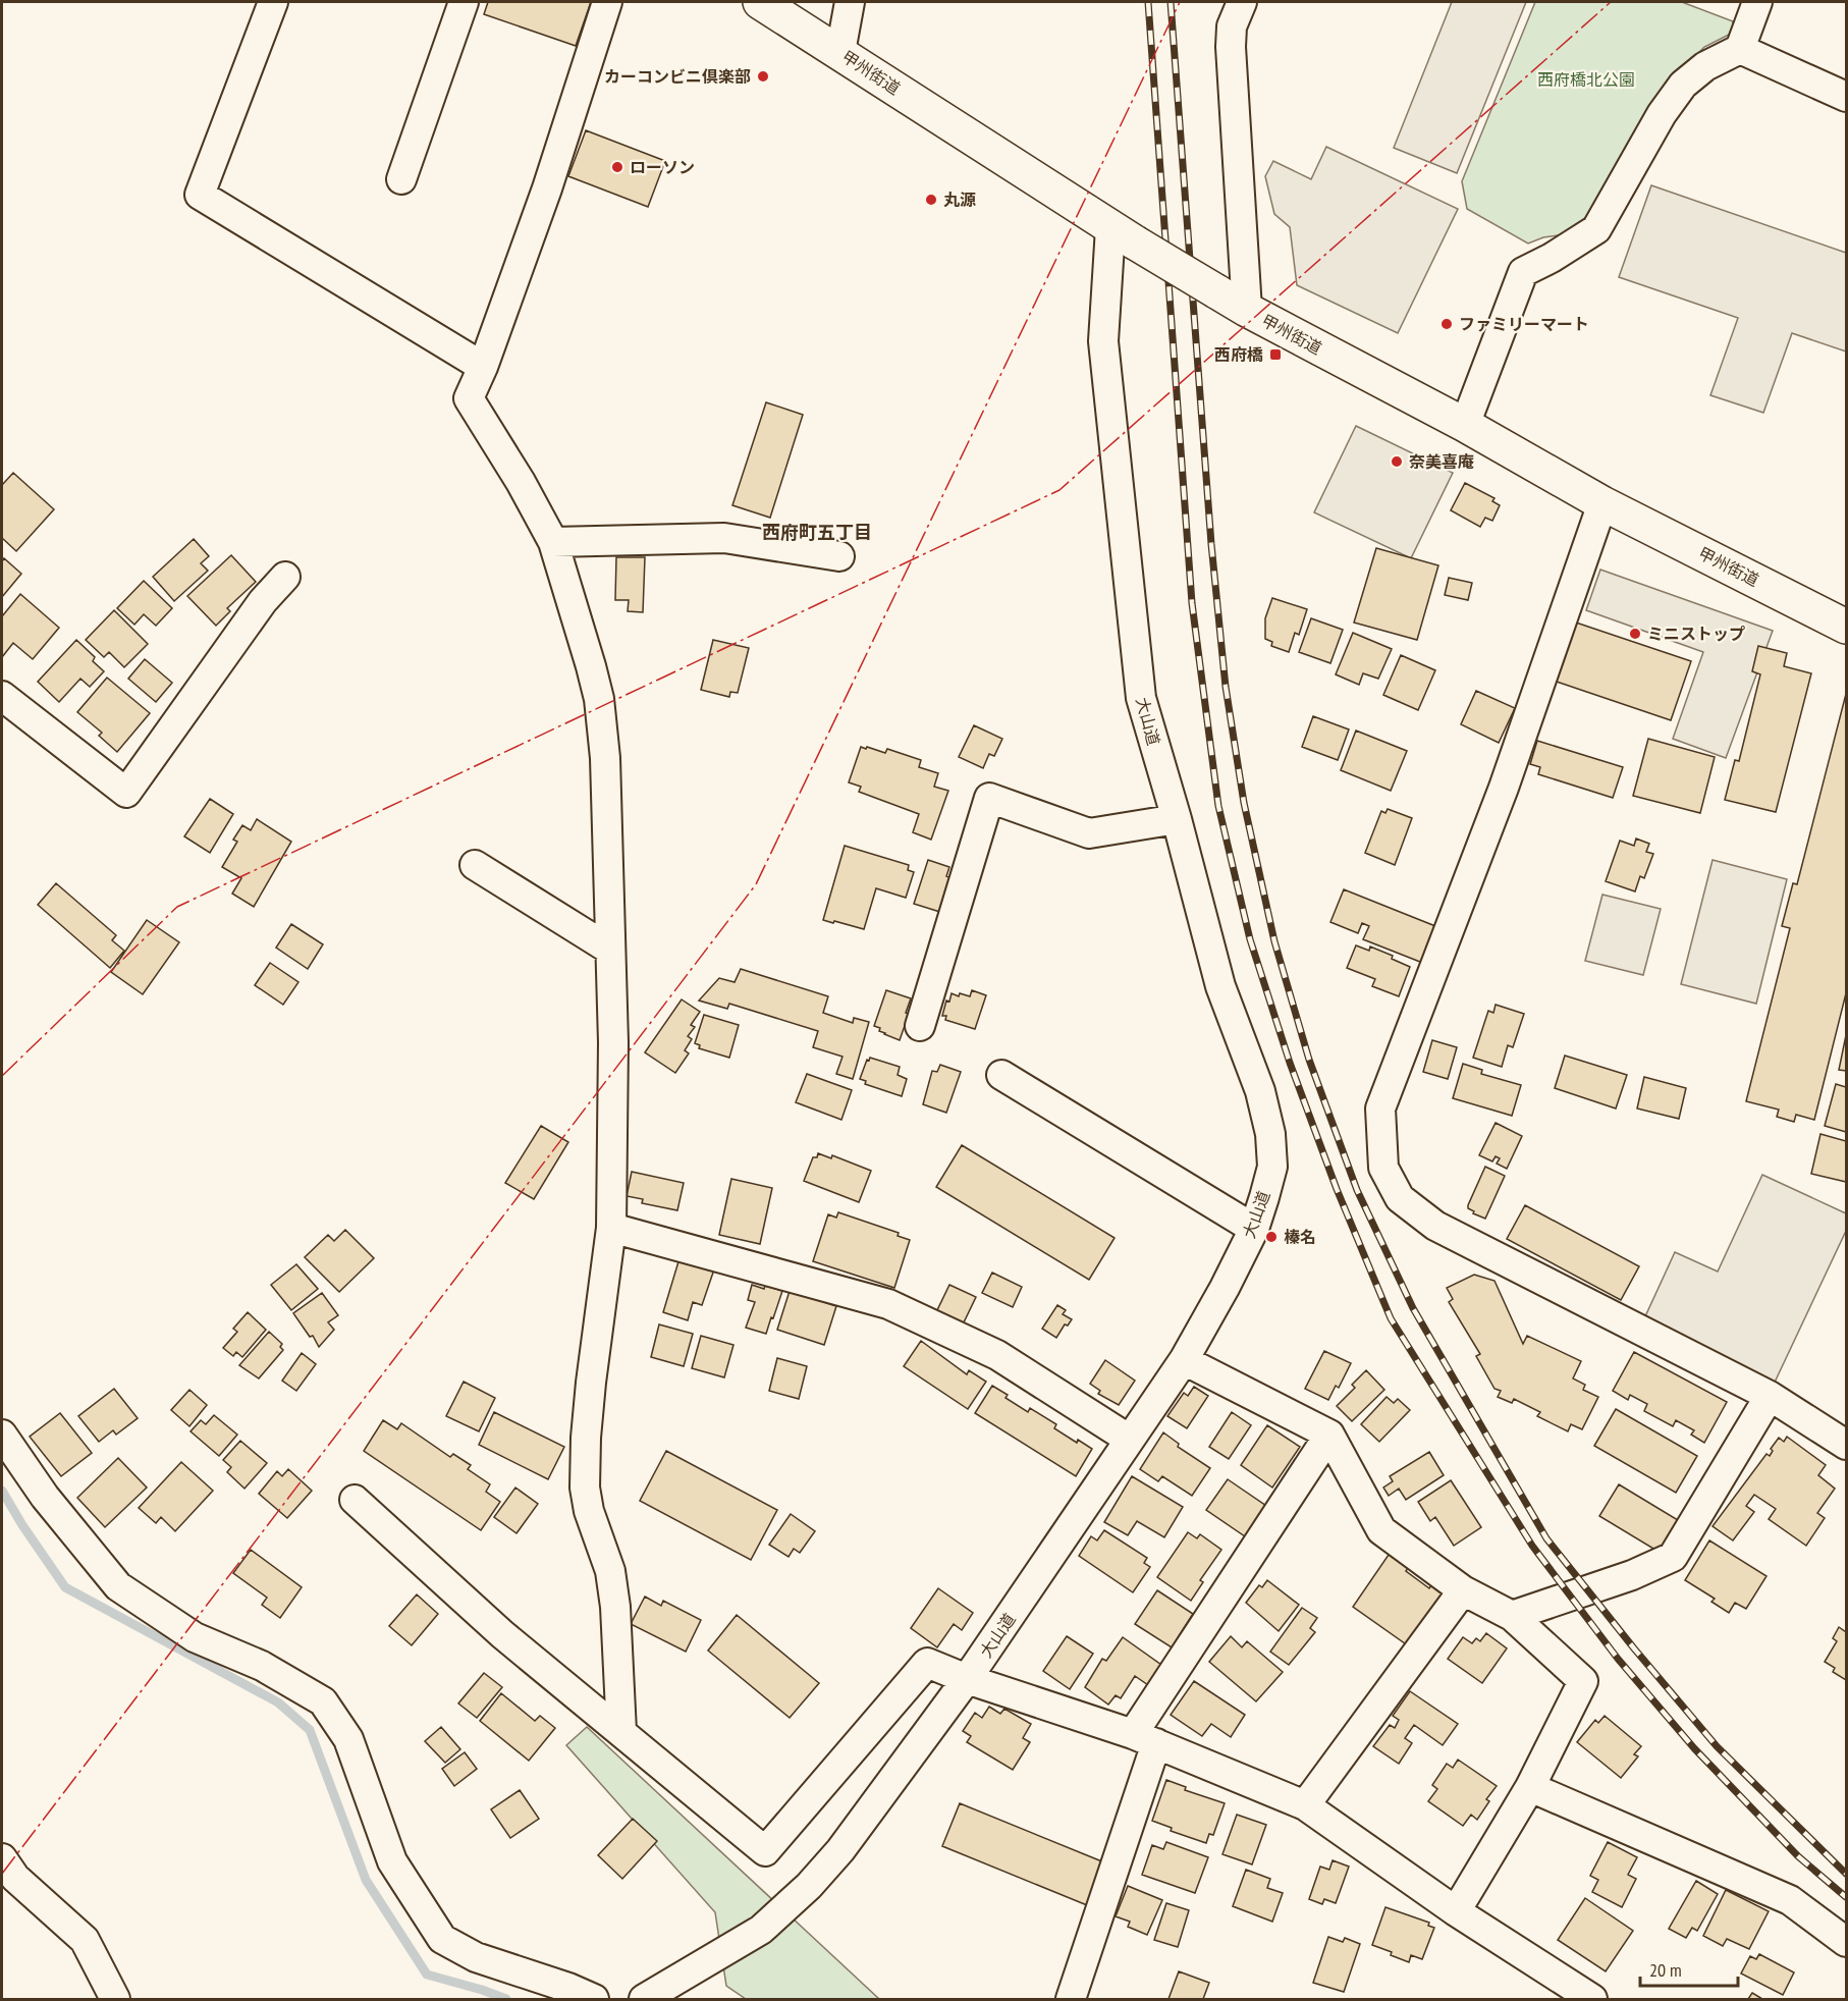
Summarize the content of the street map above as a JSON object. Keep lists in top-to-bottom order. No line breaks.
{"streets":{"highway":["甲州街道"],"street":["大山道"]},"crossings":[["甲州街道","大山道"]],"districts":["西府町五丁目"],"parks":["西府橋北公園"],"places":{"other":["カーコンビニ倶楽部","ローソン","丸源","ファミリーマート","奈美喜庵","ミニストップ","榛名"],"transit":["西府橋"]},"scale_bar":"20 m"}
